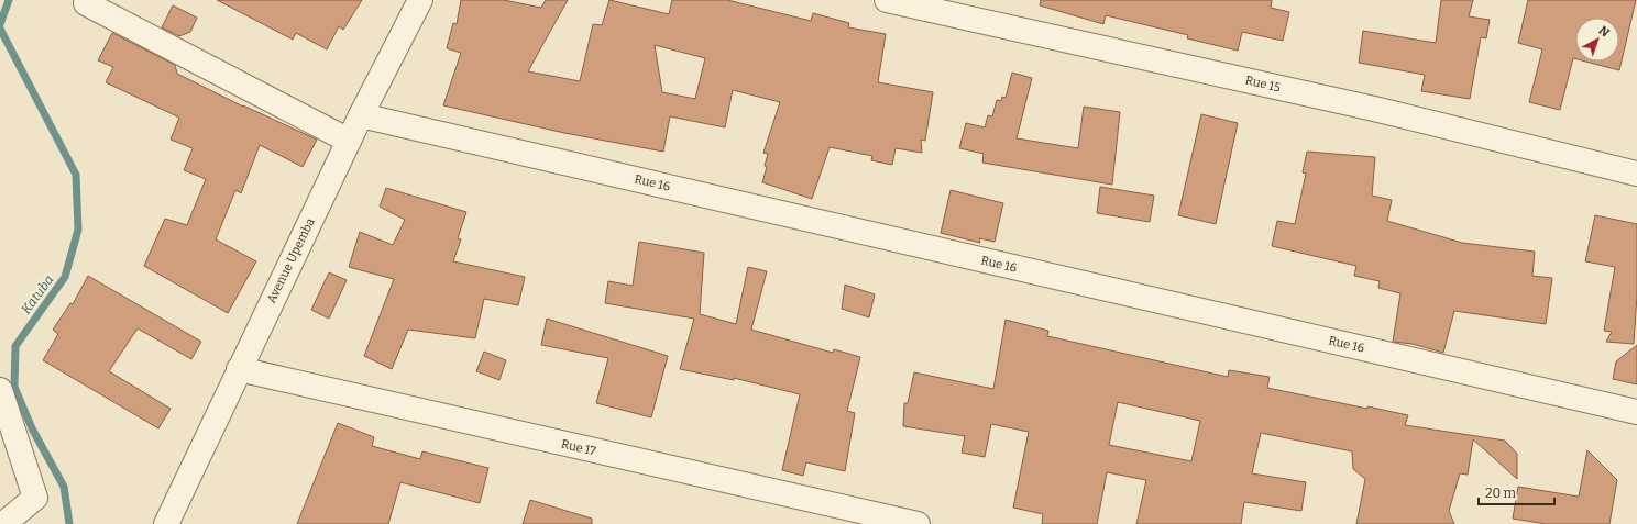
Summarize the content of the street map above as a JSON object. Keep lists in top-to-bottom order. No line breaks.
{"streets":{"street":["Rue 15","Rue 16","Avenue Upemba","Rue 17"]},"crossings":[["Rue 16","Avenue Upemba"],["Avenue Upemba","Rue 17"]],"water":["Katuba"],"scale_bar":"20 m","north":"top right"}
